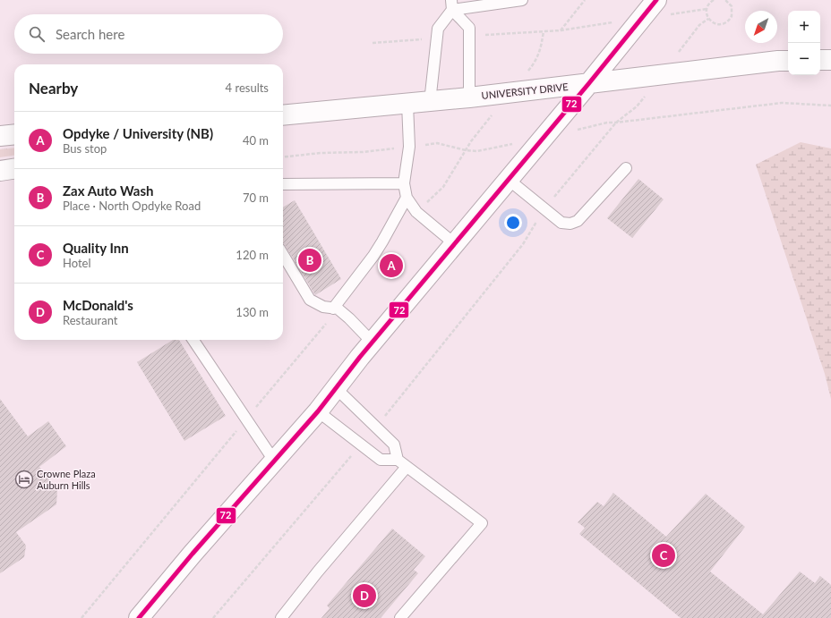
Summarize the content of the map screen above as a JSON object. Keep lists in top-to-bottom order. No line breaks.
{"streets":{"main road":["UNIVERSITY DRIVE"]},"places":{"hotel":["Crowne Plaza Auburn Hills"]},"lines":["transit line 72"],"north":"bottom left","page":{"map_buttons":["+","−"],"search":"Search here","heading":["Nearby","4 results"],"list":[{"mark":"A","name":"Opdyke / University (NB)","note":"Bus stop","value":"40 m"},{"mark":"B","name":"Zax Auto Wash","note":"Place · North Opdyke Road","value":"70 m"},{"mark":"C","name":"Quality Inn","note":"Hotel","value":"120 m"},{"mark":"D","name":"McDonald's","note":"Restaurant","value":"130 m"}],"pins":["B","A","C","D"]}}
